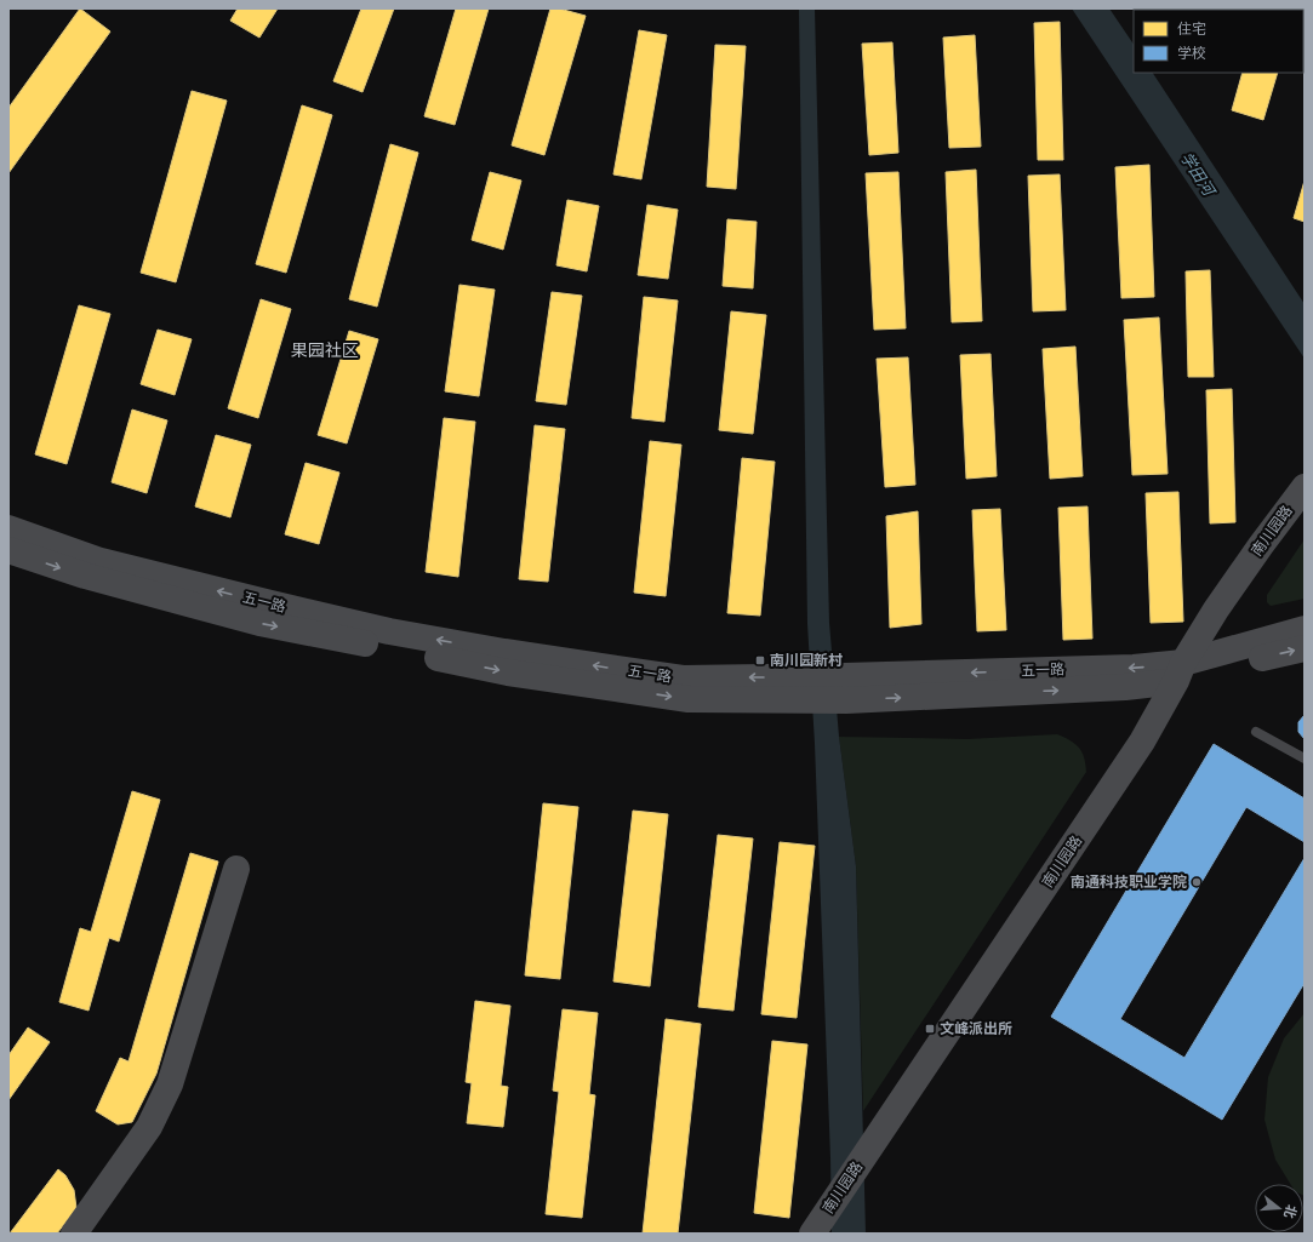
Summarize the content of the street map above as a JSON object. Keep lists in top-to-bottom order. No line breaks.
{"streets":{"main road":["南川园路","五一路"]},"crossings":[["南川园路","五一路"]],"districts":["果园社区"],"water":["学田河"],"places":{"transit":["南川园新村","文峰派出所"],"other":["南通科技职业学院"]},"legend":["住宅","学校"],"north":"right"}
